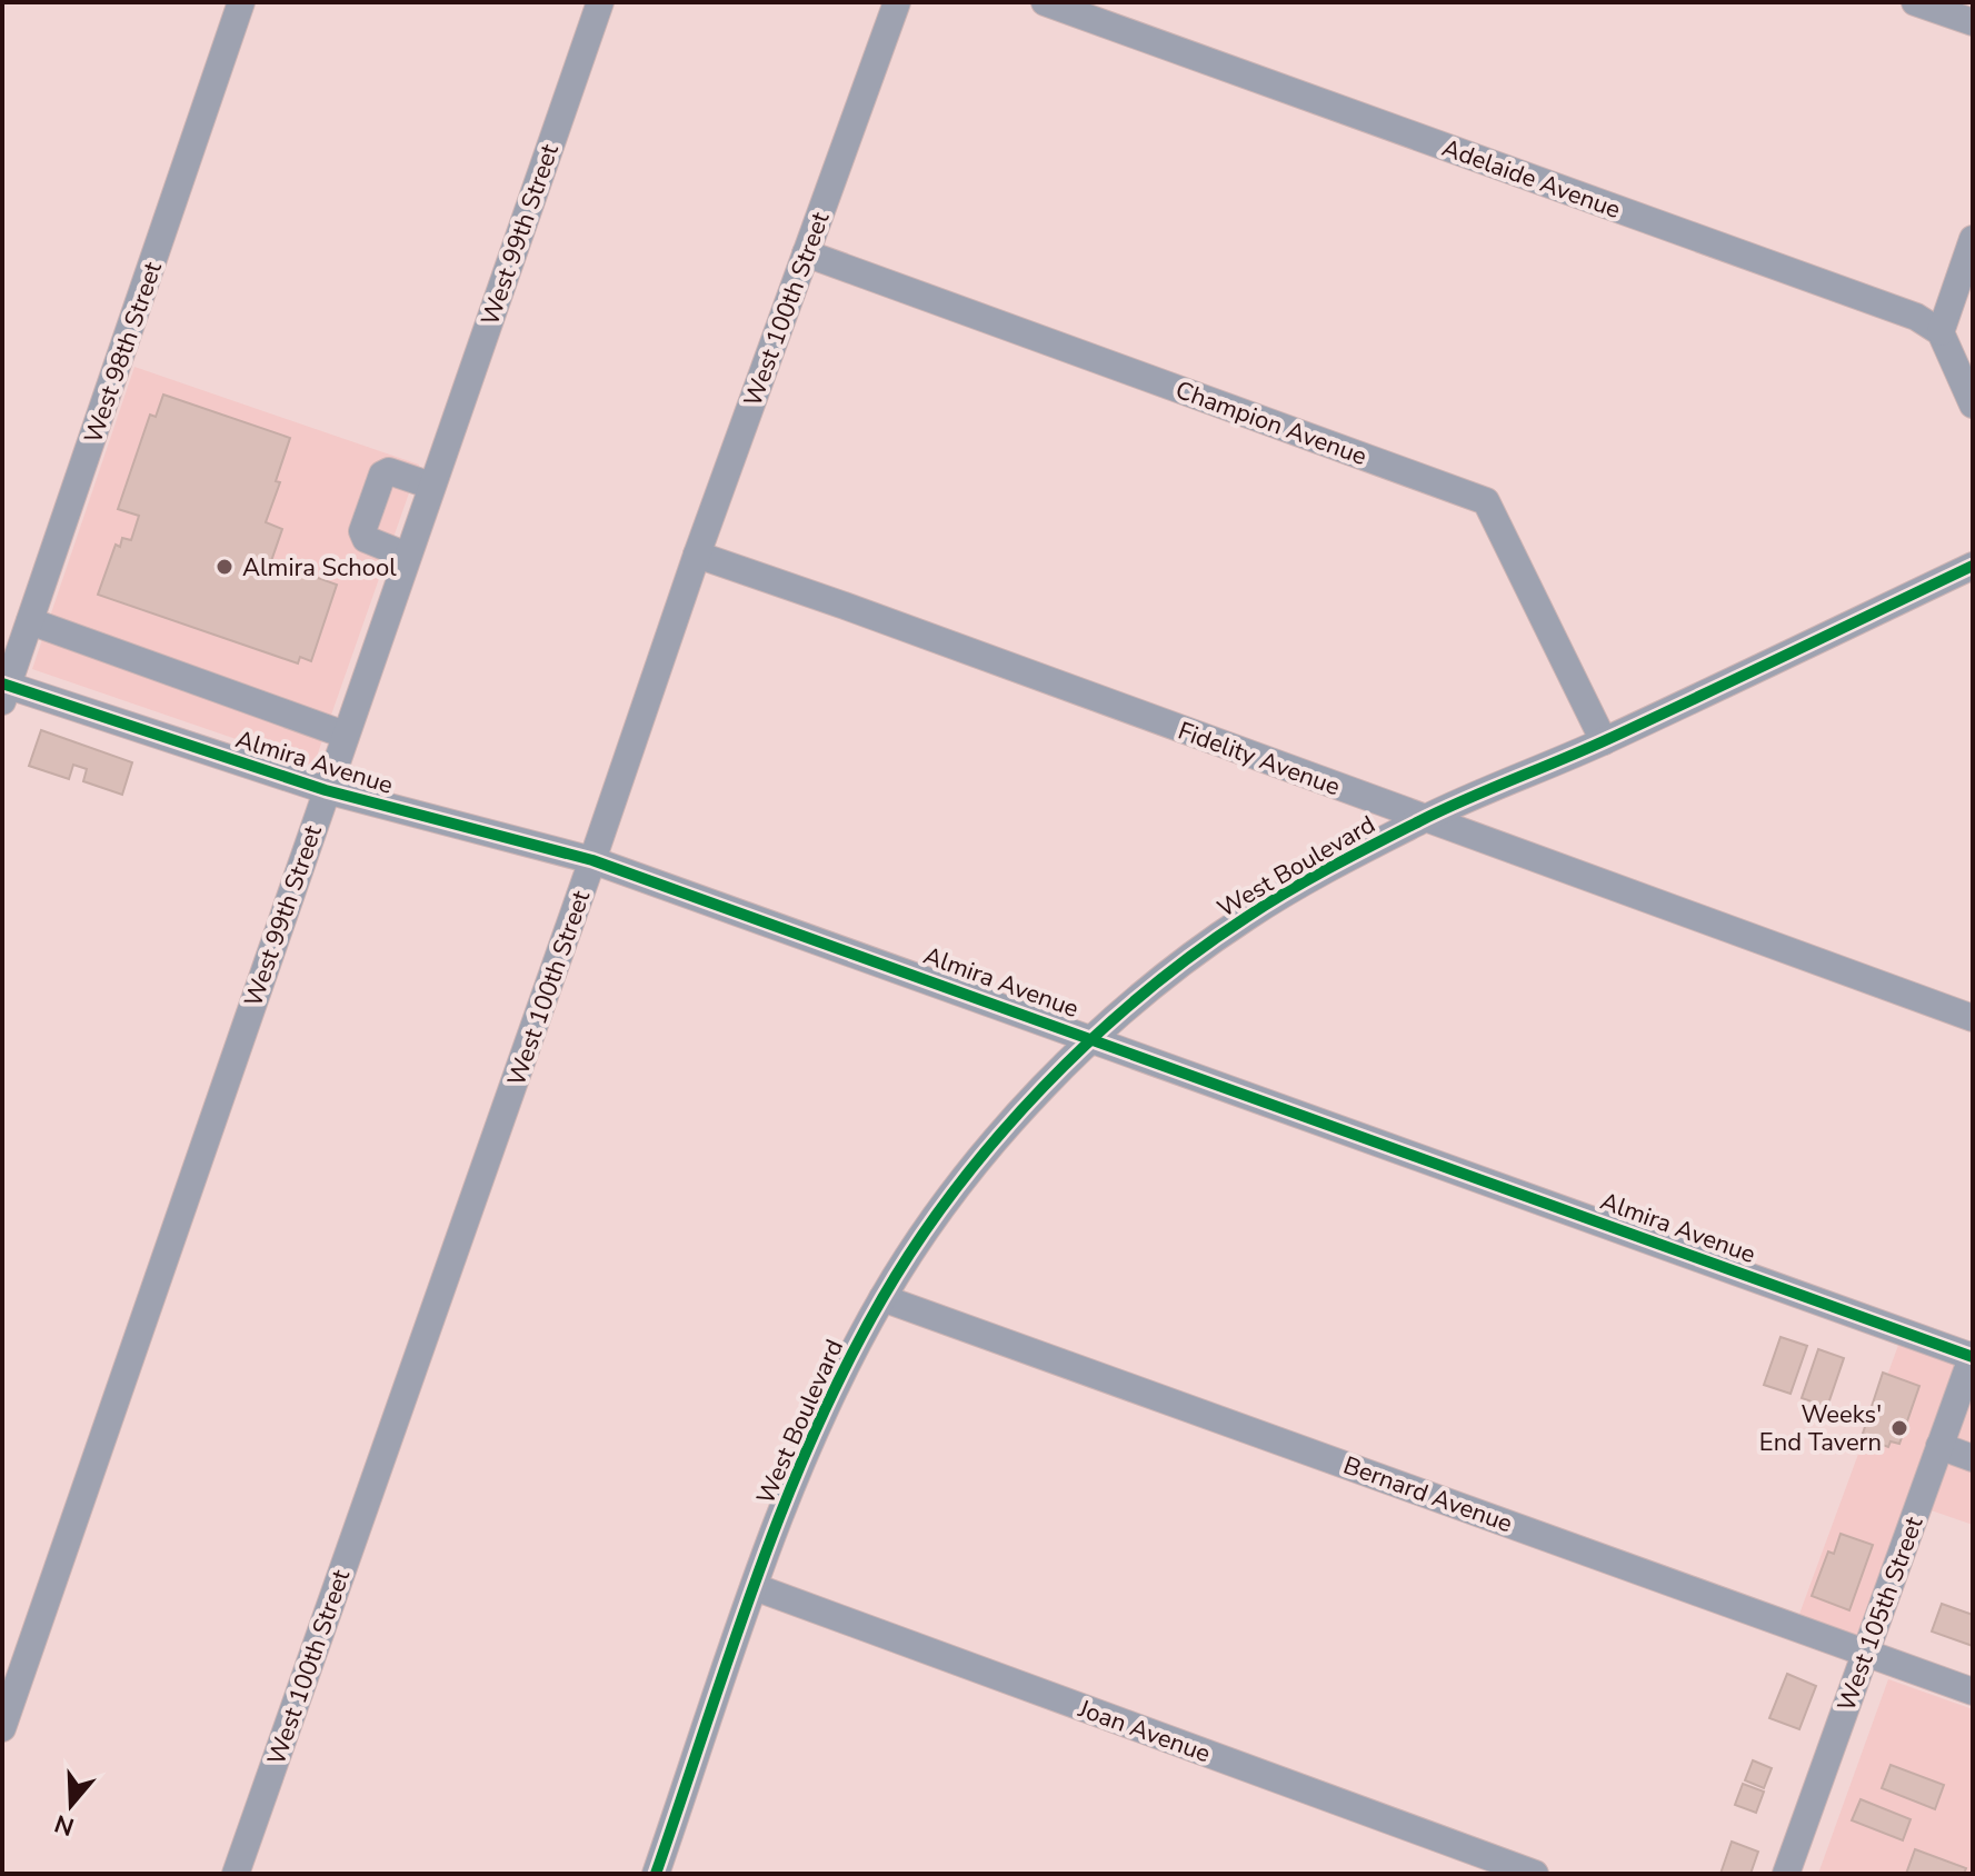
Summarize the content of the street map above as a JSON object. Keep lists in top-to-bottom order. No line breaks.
{"streets":{"street":["Adelaide Avenue","West 99th Street","West 100th Street","West 98th Street","Champion Avenue","Fidelity Avenue","Almira Avenue","West Boulevard","Bernard Avenue","West 105th Street","Joan Avenue"]},"crossings":[["West 99th Street","Almira Avenue"],["West 100th Street","Champion Avenue"],["West 100th Street","Fidelity Avenue"],["West 100th Street","Almira Avenue"],["West 98th Street","Almira Avenue"],["Champion Avenue","West Boulevard"],["Fidelity Avenue","West Boulevard"],["Almira Avenue","West Boulevard"],["Almira Avenue","West 105th Street"],["West Boulevard","Bernard Avenue"],["West Boulevard","Joan Avenue"],["Bernard Avenue","West 105th Street"]],"places":["Almira School","Weeks' End Tavern"],"north":"bottom"}
